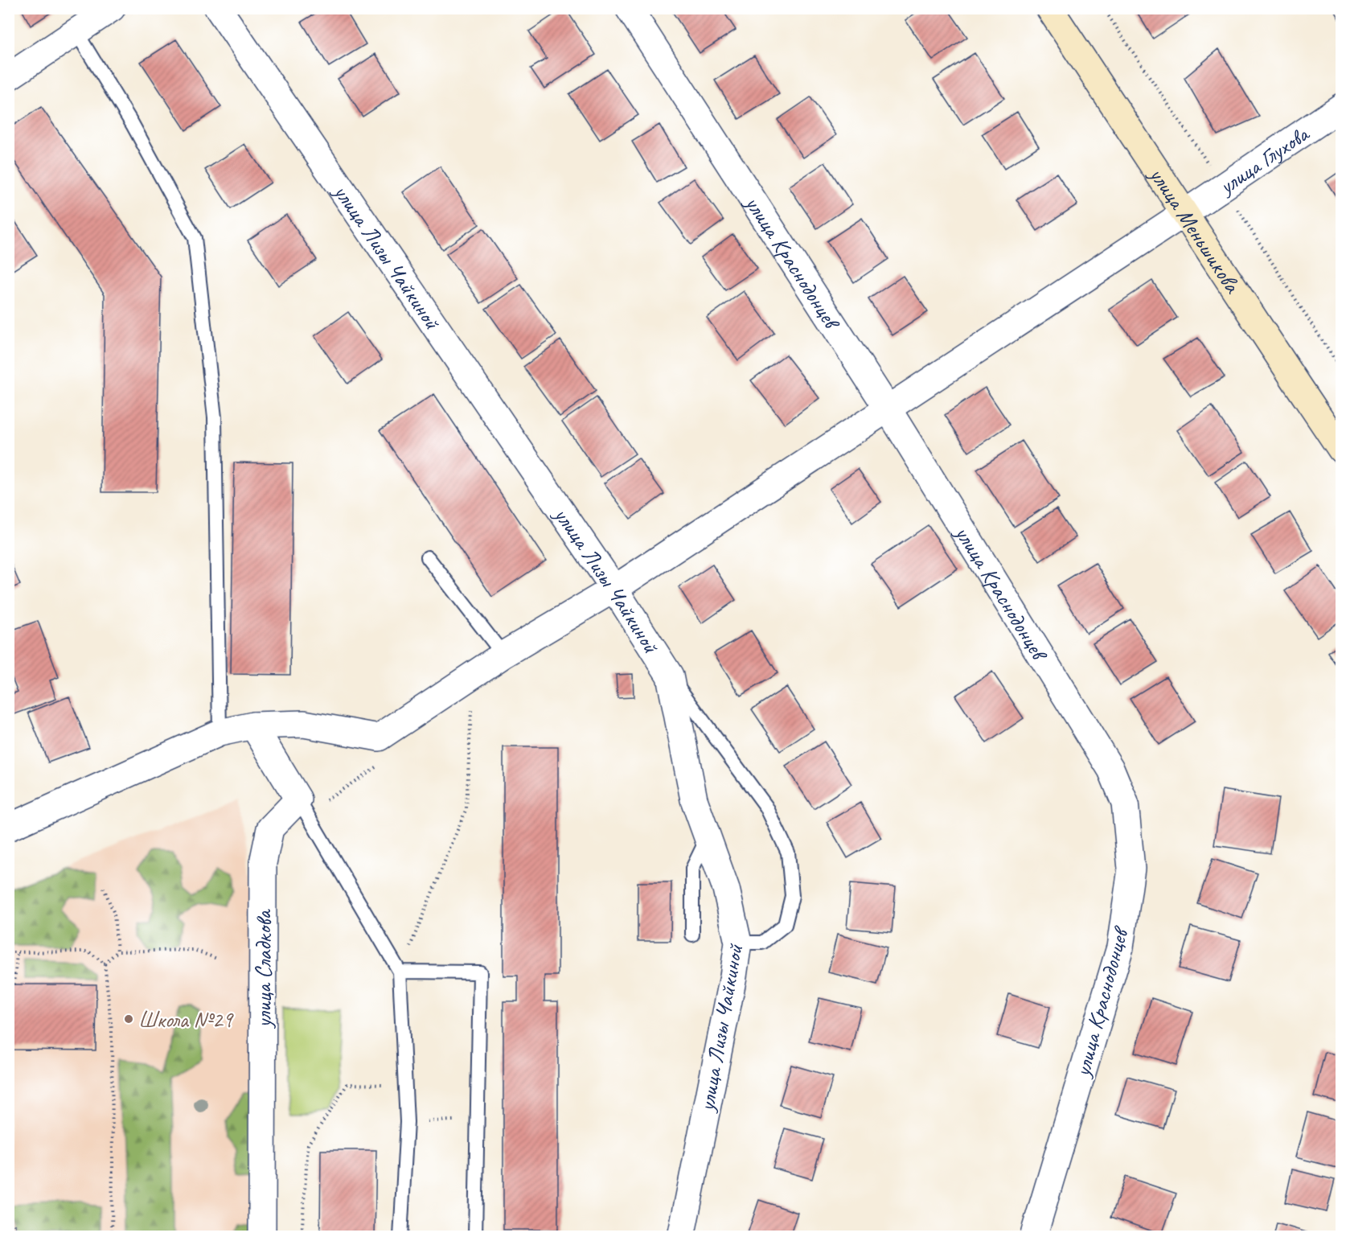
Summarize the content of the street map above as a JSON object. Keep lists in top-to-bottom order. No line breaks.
{"streets":{"street":["улица Глухова","улица Меньшикова","улица Лизы Чайкиной","улица Краснодонцев","улица Сладкова"]},"crossings":[["улица Глухова","улица Меньшикова"],["улица Глухова","улица Лизы Чайкиной"],["улица Глухова","улица Краснодонцев"]],"places":["Школа №29"]}
